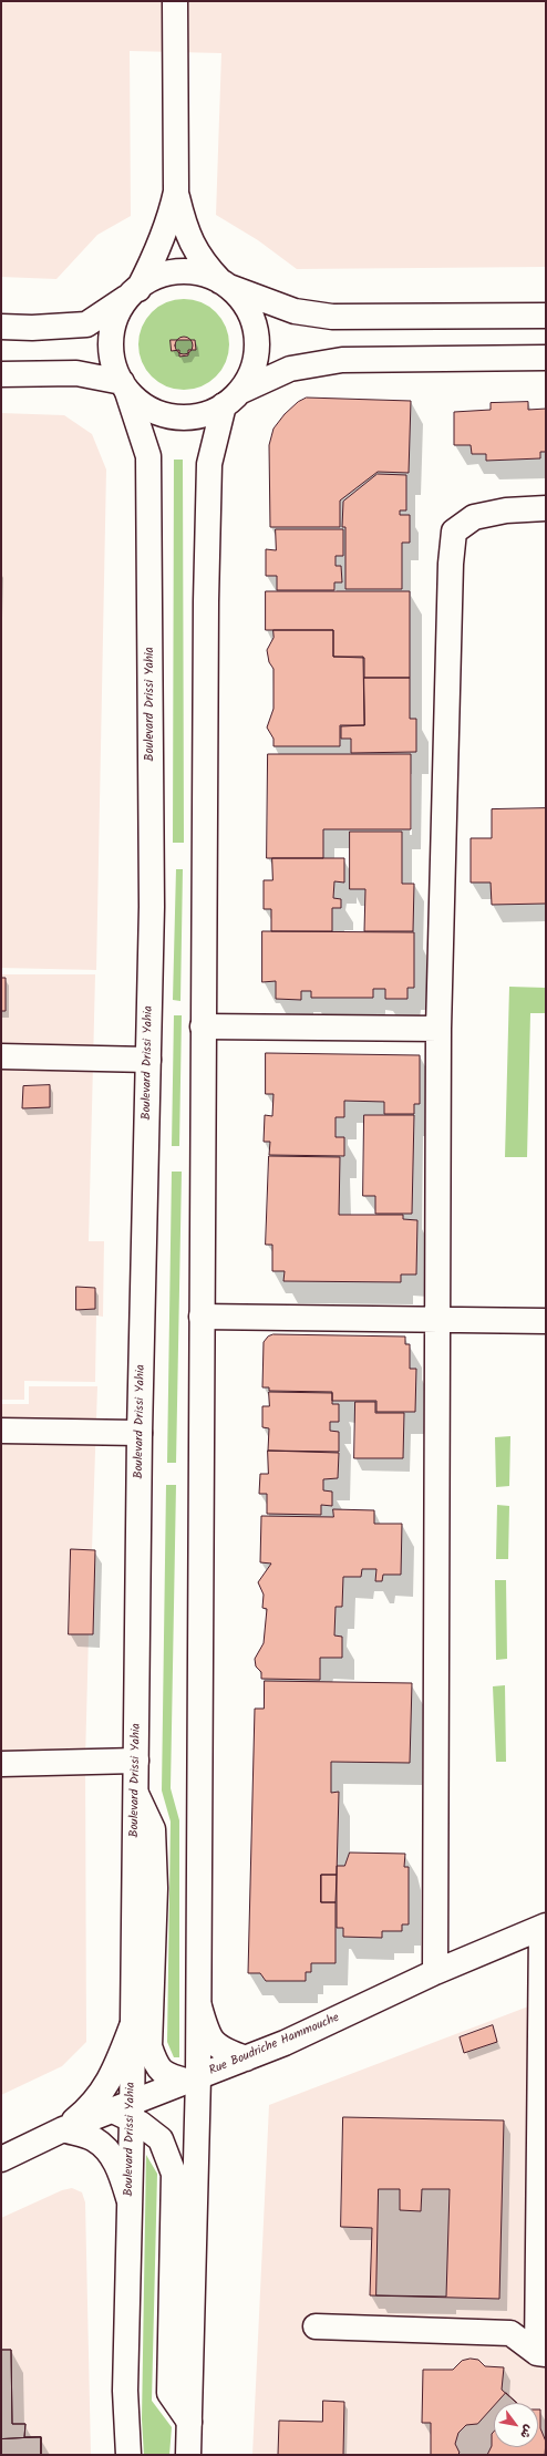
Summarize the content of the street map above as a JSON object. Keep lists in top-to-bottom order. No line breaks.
{"streets":{"street":["Boulevard Drissi Yahia","Rue Boudriche Hammouche"]},"crossings":[["Boulevard Drissi Yahia","Rue Boudriche Hammouche"]],"north":"bottom right"}
